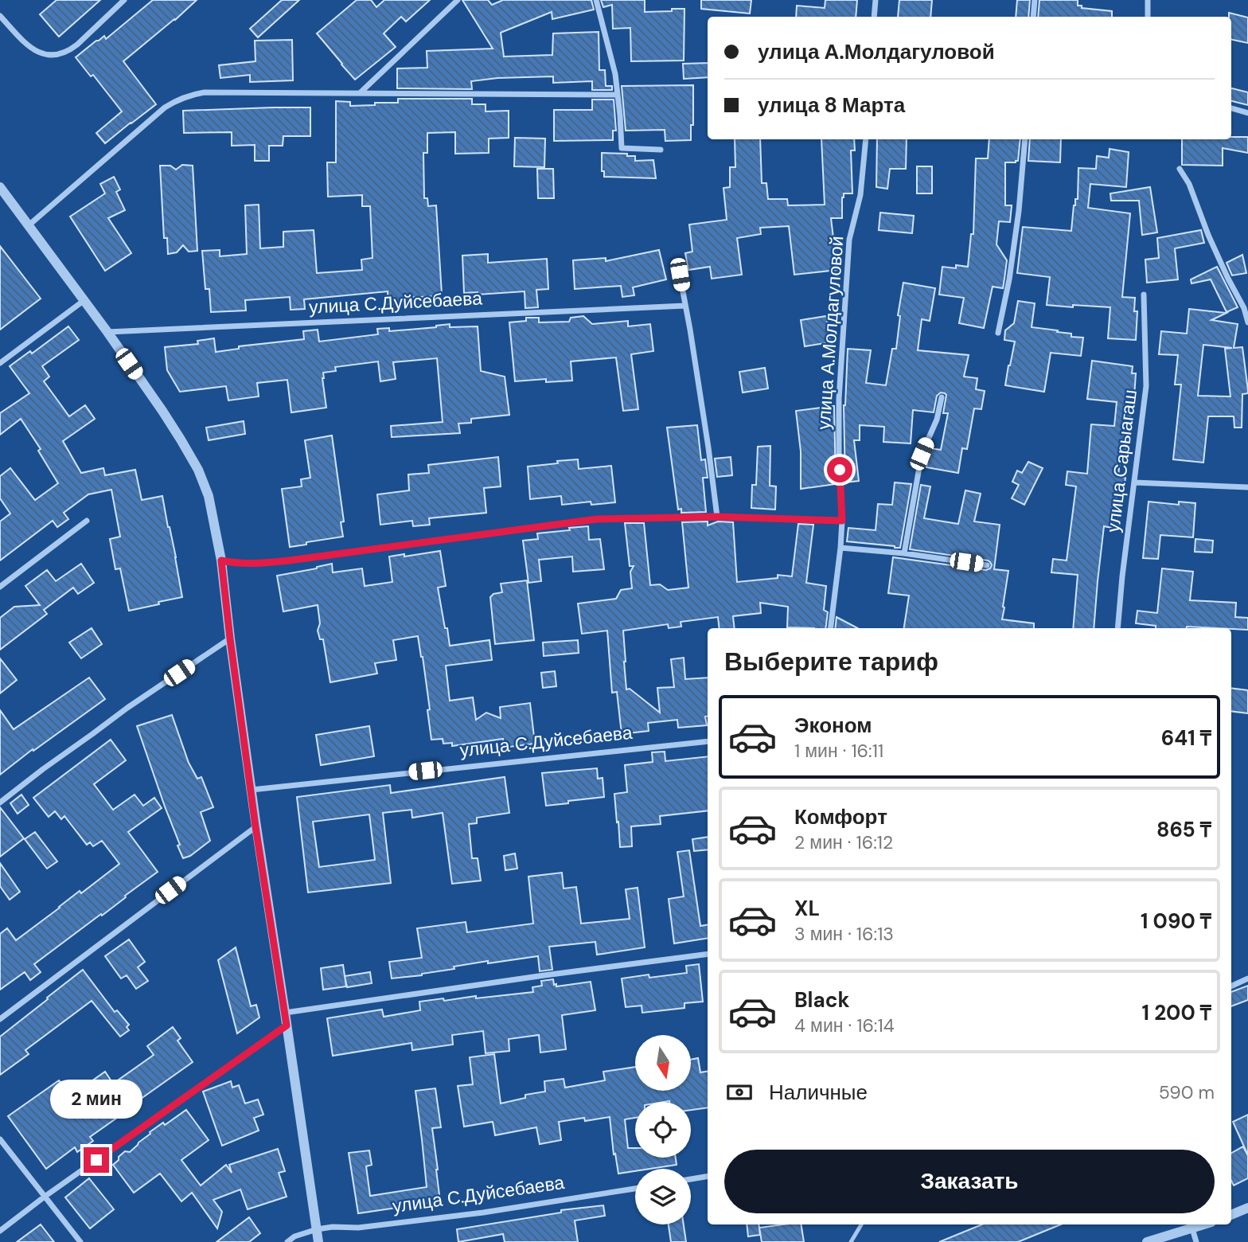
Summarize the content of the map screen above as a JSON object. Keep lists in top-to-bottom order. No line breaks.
{"streets":{"street":["улица С.Дуйсебаева","улица А.Молдагуловой","улица Сарыагаш"]},"north":"bottom","page":{"banner":["улица А.Молдагуловой","улица 8 Марта"],"heading":"Выберите тариф","list":[{"name":"Эконом","note":"1 мин · 16:11","value":"641 ₸"},{"name":"Комфорт","note":"2 мин · 16:12","value":"865 ₸"},{"name":"XL","note":"3 мин · 16:13","value":"1 090 ₸"},{"name":"Black","note":"4 мин · 16:14","value":"1 200 ₸"}],"pay":["Наличные","590 m"],"bubble":"2 мин","buttons":"Заказать"}}
